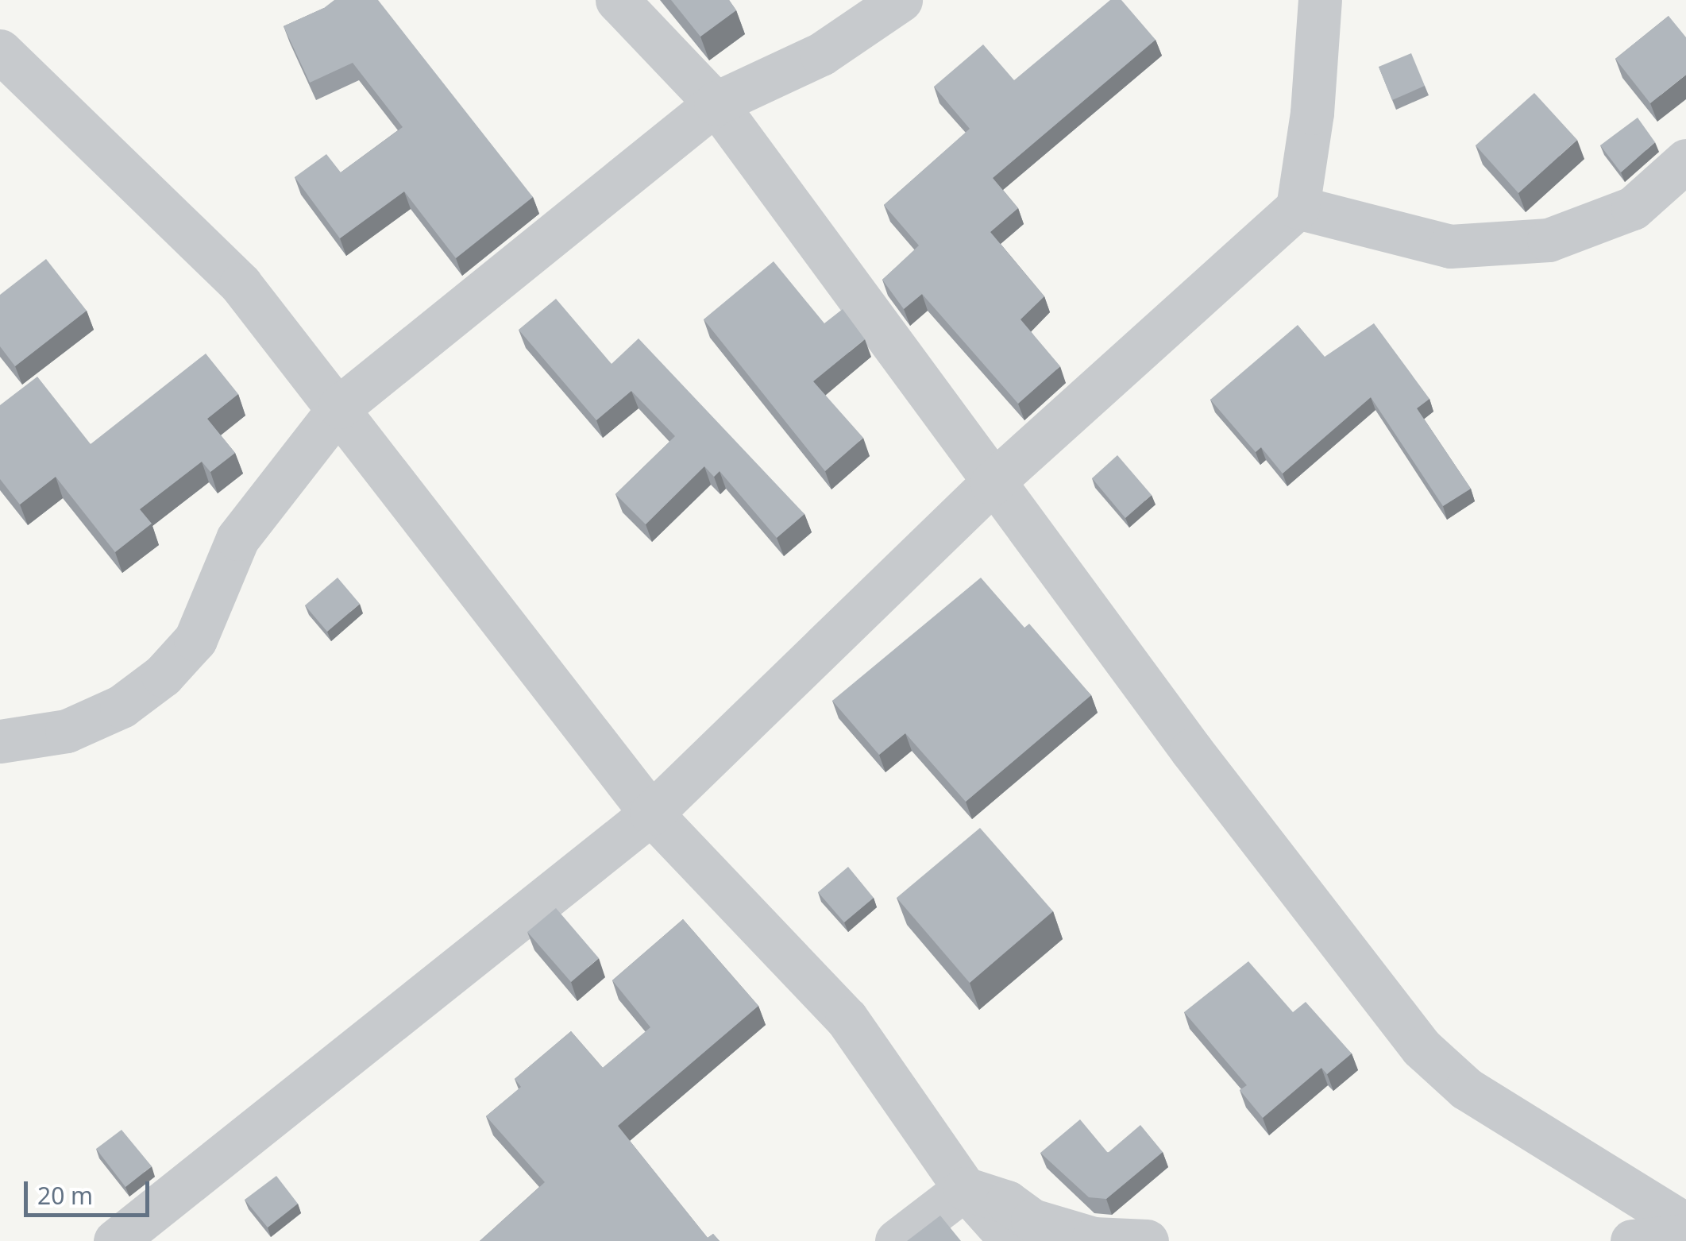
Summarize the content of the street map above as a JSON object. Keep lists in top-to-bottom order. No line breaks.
{"scale_bar":"20 m"}
